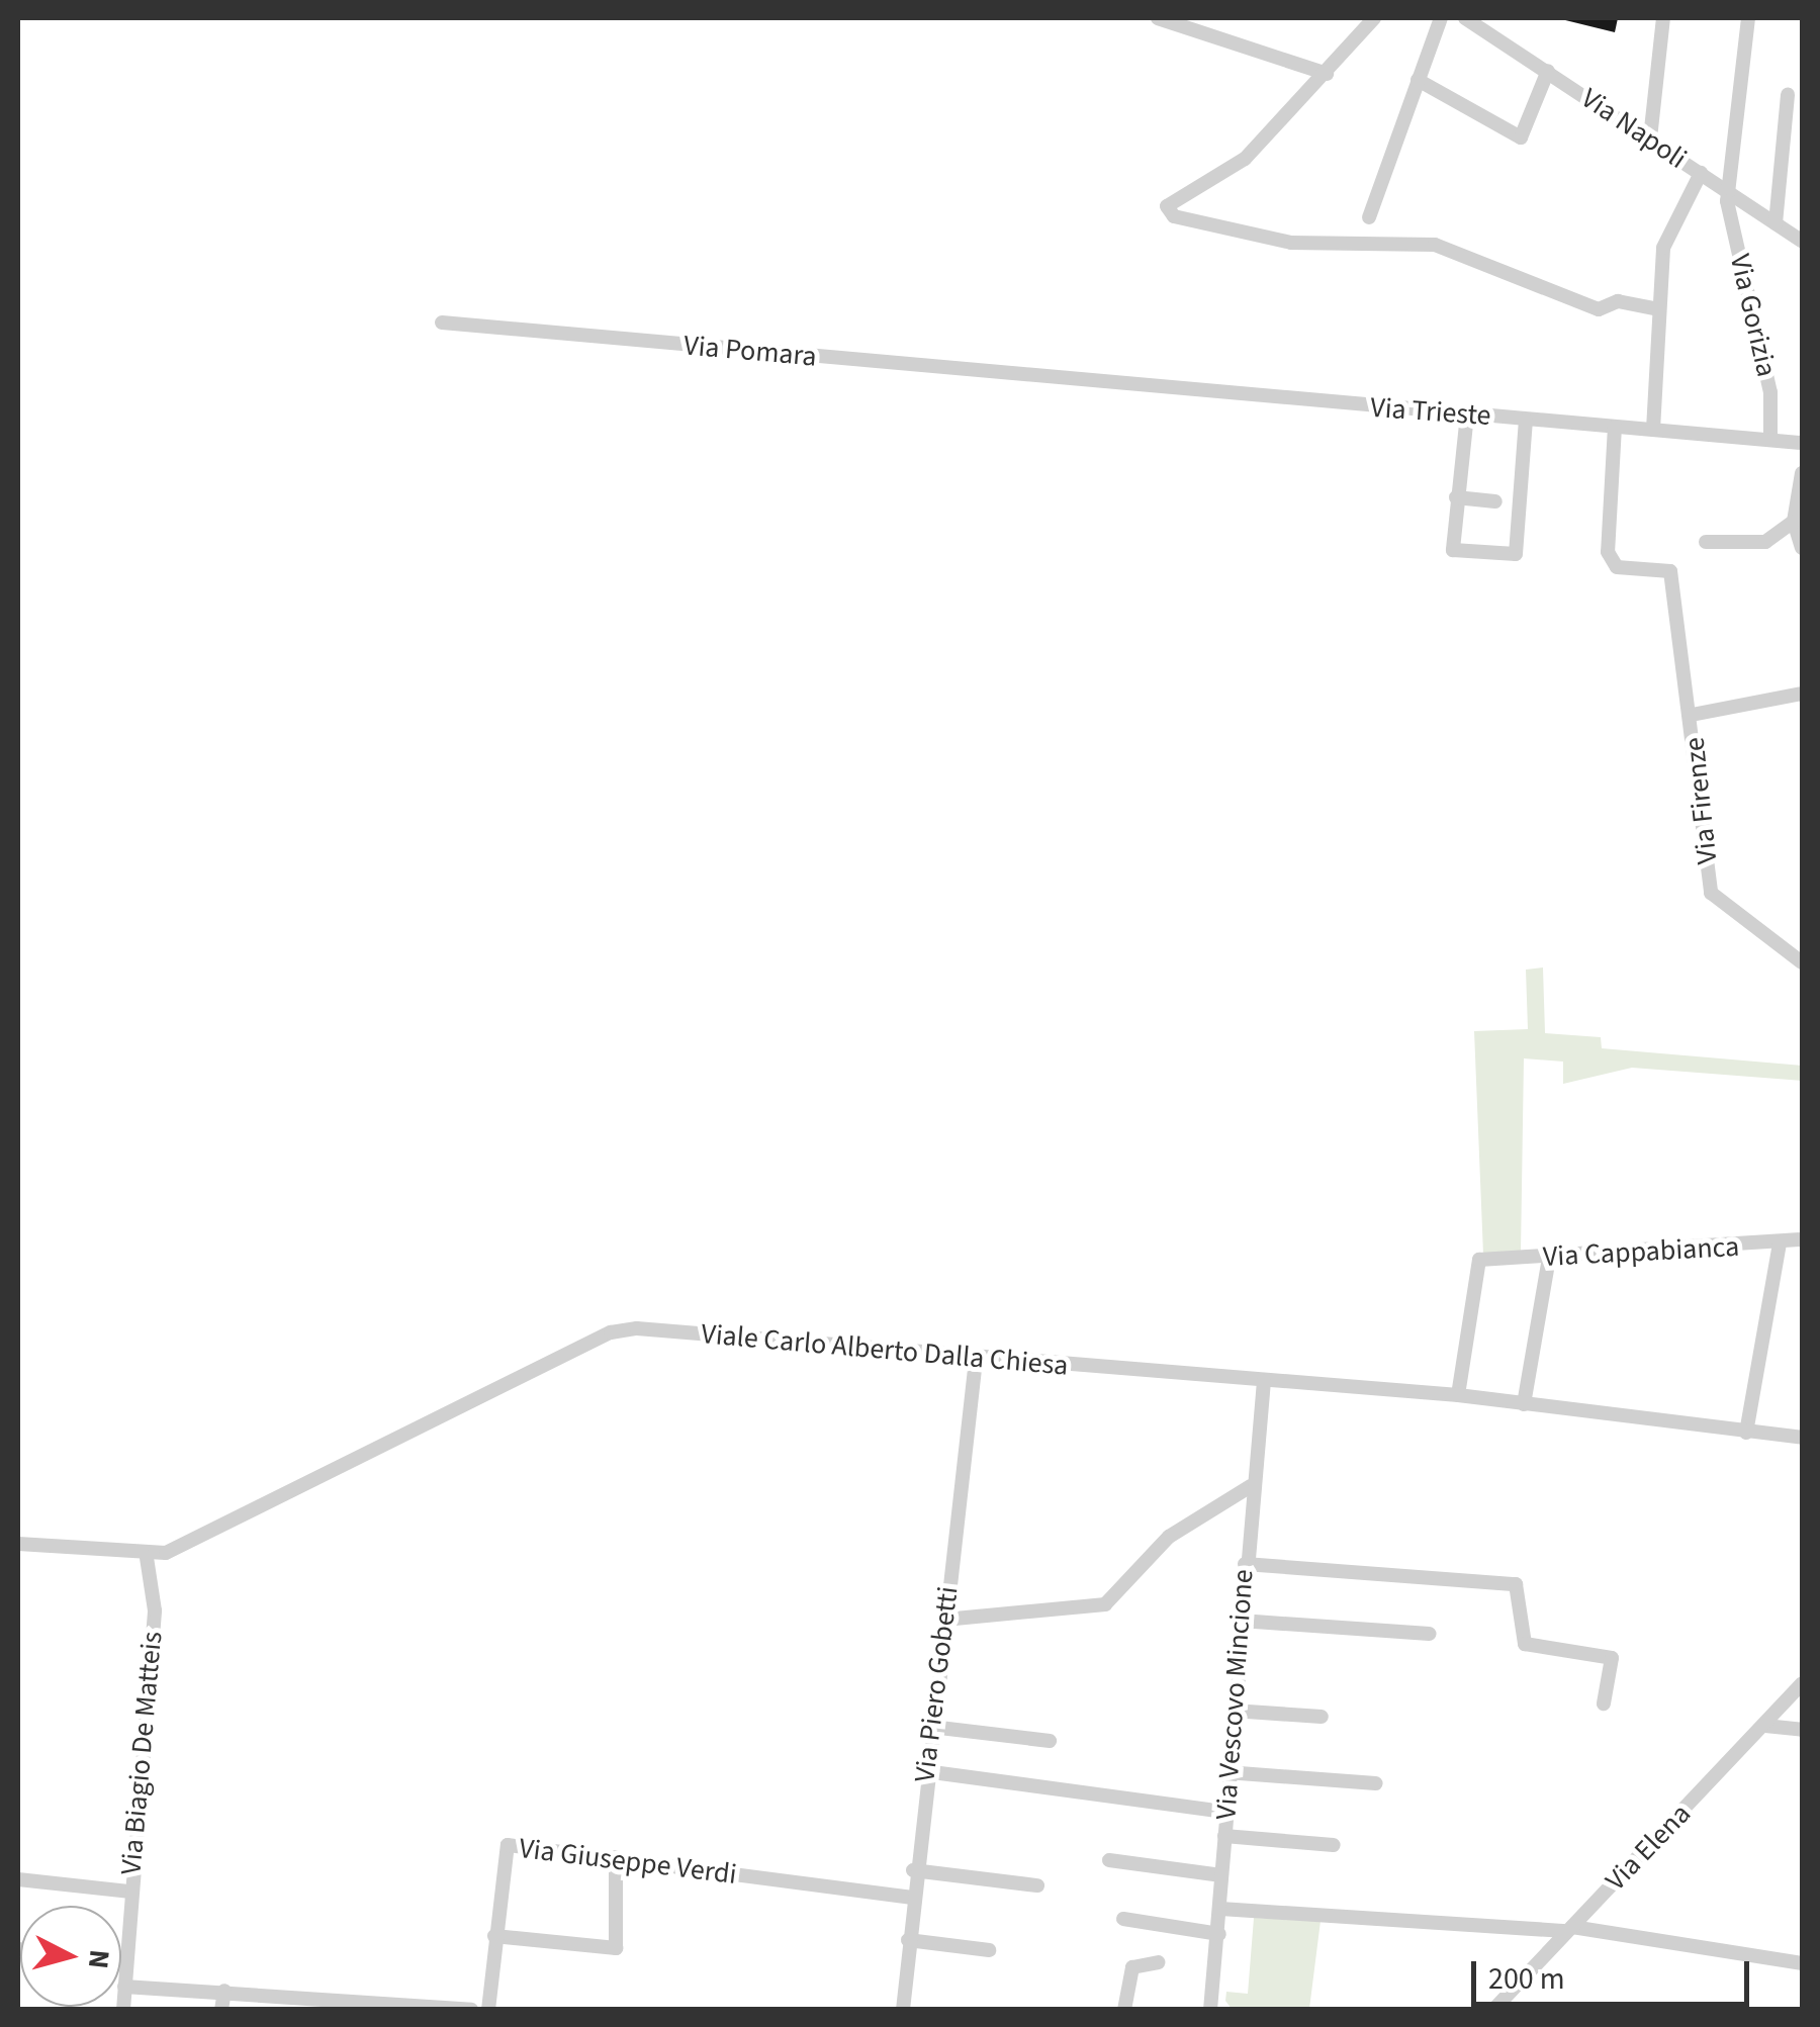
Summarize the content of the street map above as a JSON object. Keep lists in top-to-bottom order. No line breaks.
{"streets":{"street":["Via Napoli","Via Gorizia","Via Pomara","Via Trieste","Via Firenze","Via Cappabianca","Viale Carlo Alberto Dalla Chiesa","Via Piero Gobetti","Via Vescovo Mincione","Via Biagio De Matteis","Via Elena","Via Giuseppe Verdi"]},"crossings":[["Via Napoli","Via Gorizia"],["Via Gorizia","Via Trieste"],["Via Pomara","Via Trieste"],["Via Trieste","Via Firenze"],["Via Cappabianca","Viale Carlo Alberto Dalla Chiesa"],["Viale Carlo Alberto Dalla Chiesa","Via Piero Gobetti"],["Viale Carlo Alberto Dalla Chiesa","Via Vescovo Mincione"],["Viale Carlo Alberto Dalla Chiesa","Via Biagio De Matteis"],["Via Piero Gobetti","Via Giuseppe Verdi"]],"scale_bar":"200 m","north":"right"}
